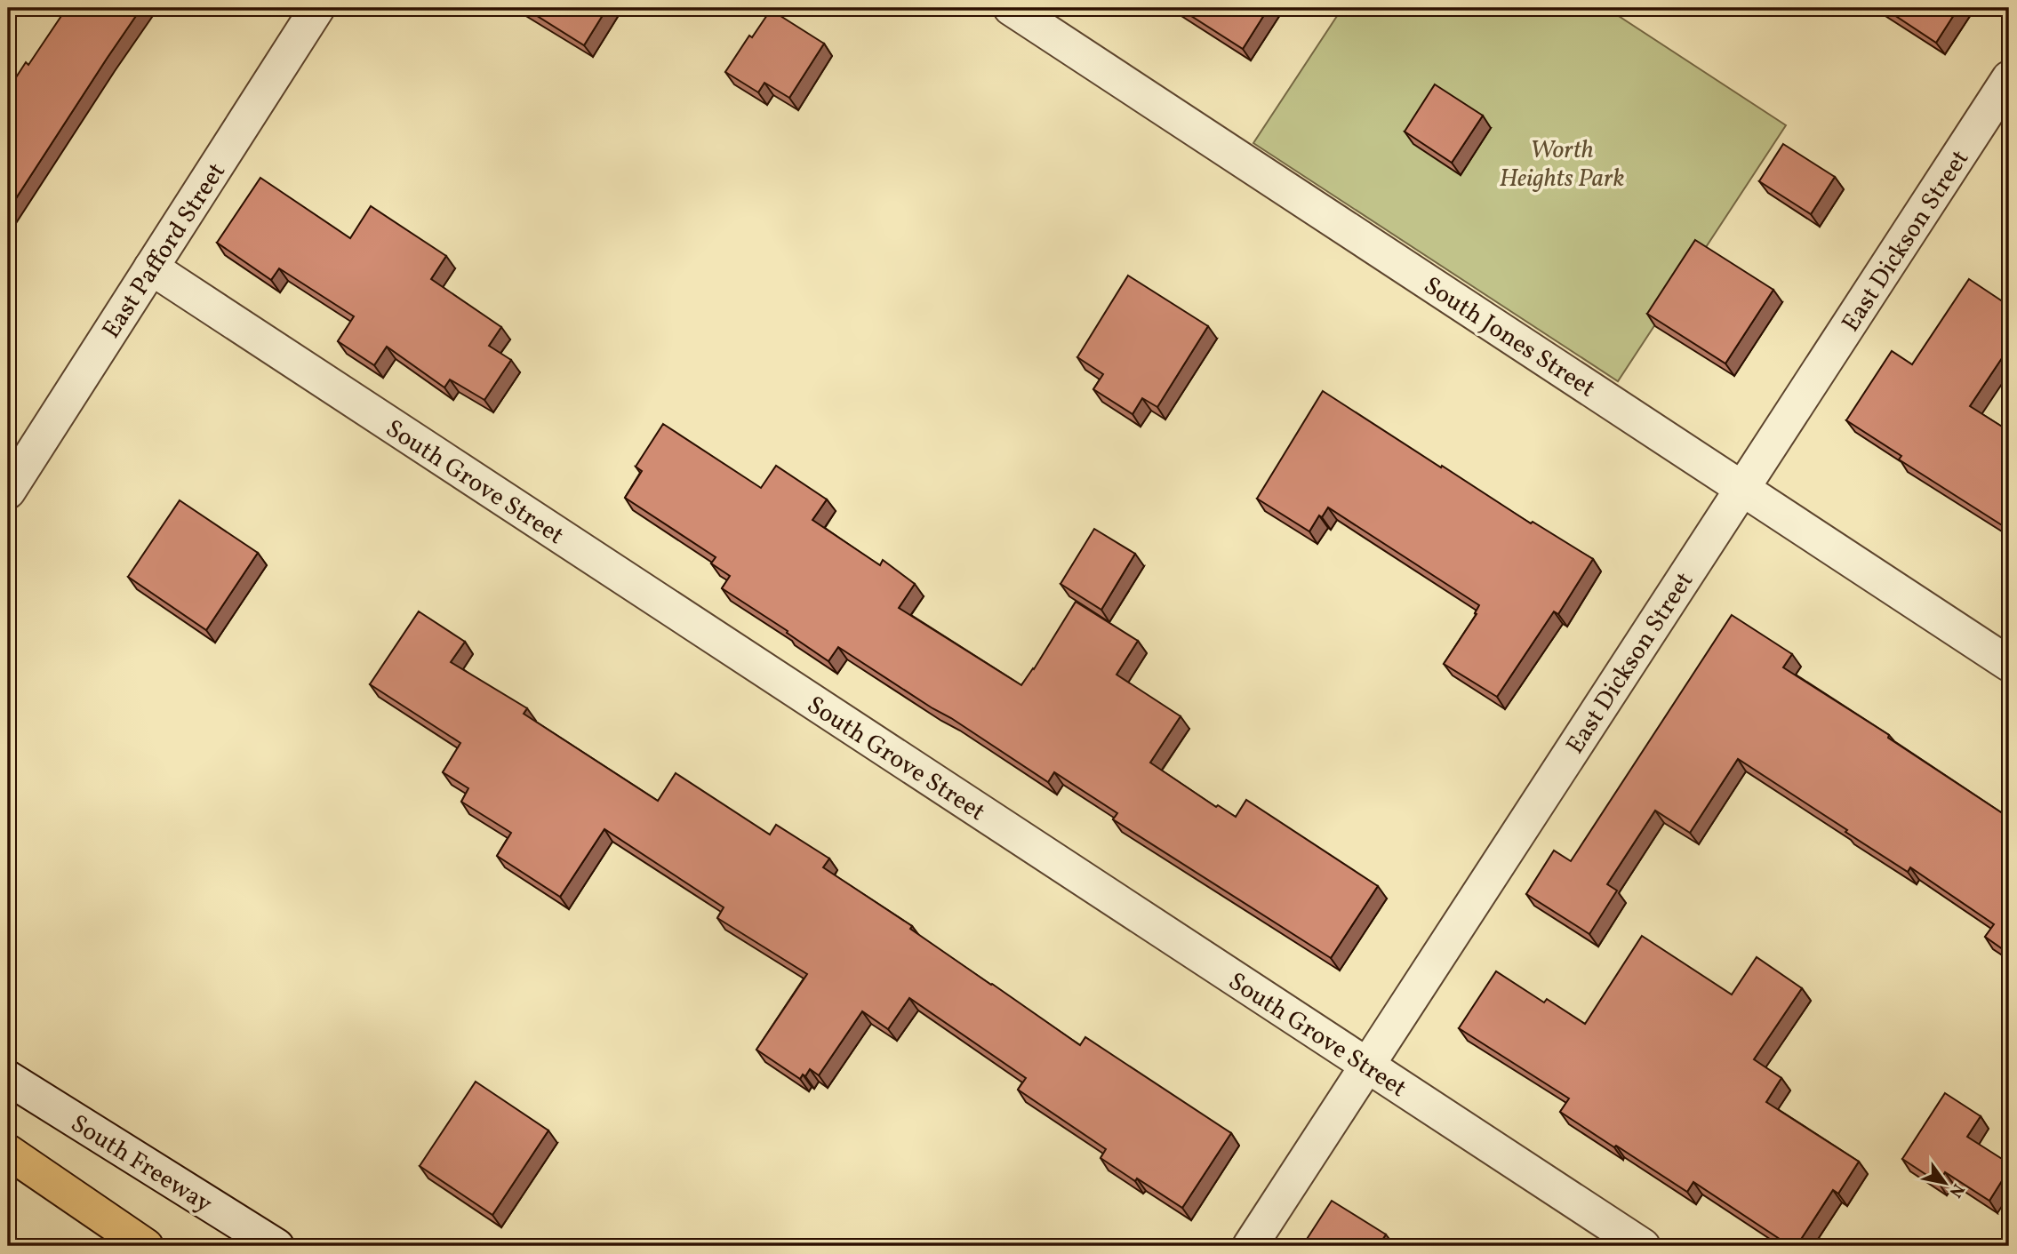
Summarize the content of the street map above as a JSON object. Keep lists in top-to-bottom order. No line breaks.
{"streets":{"street":["East Dickson Street","East Pafford Street","South Jones Street","South Grove Street","South Freeway"]},"crossings":[["East Dickson Street","South Jones Street"],["East Dickson Street","South Grove Street"],["East Pafford Street","South Grove Street"]],"parks":["Worth Heights Park"],"north":"bottom right"}
